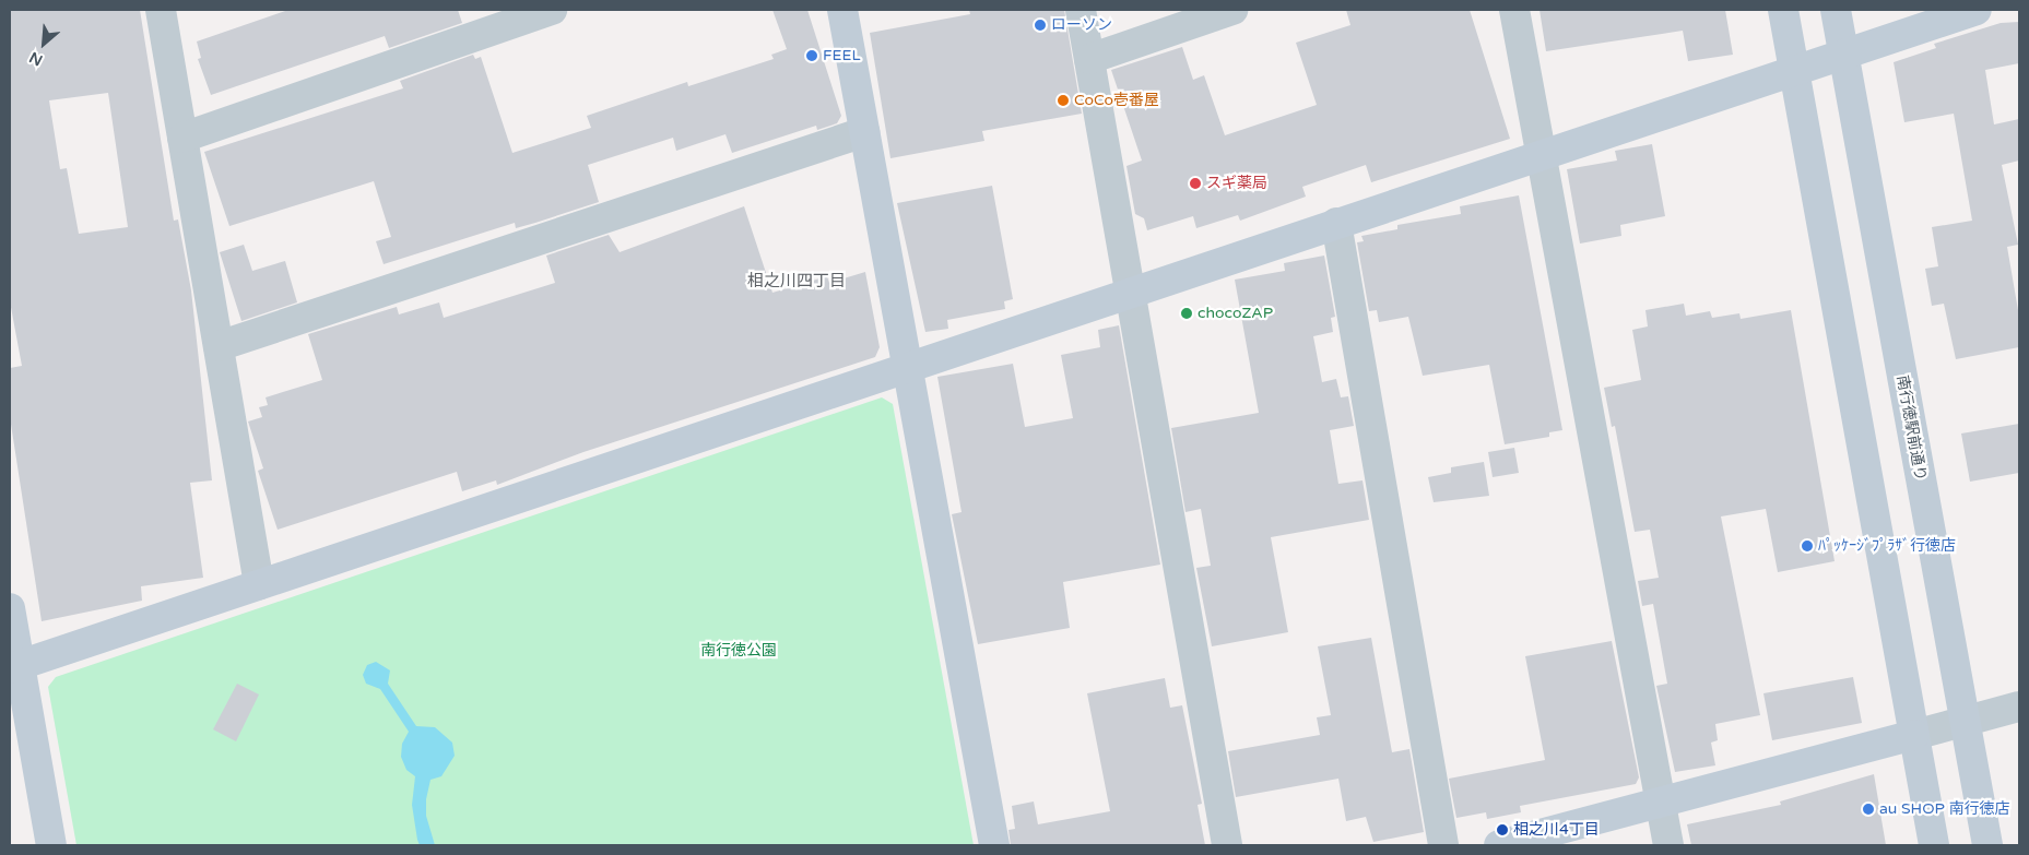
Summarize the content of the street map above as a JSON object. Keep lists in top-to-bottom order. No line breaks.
{"streets":{"street":["南行徳駅前通り"]},"districts":["相之川四丁目"],"parks":["南行徳公園"],"places":["ローソン","FEEL","CoCo壱番屋","スギ薬局","chocoZAP","ﾊﾟｯｹｰｼﾞﾌﾟﾗｻﾞ行徳店","au SHOP 南行徳店","相之川4丁目"],"north":"bottom left"}
